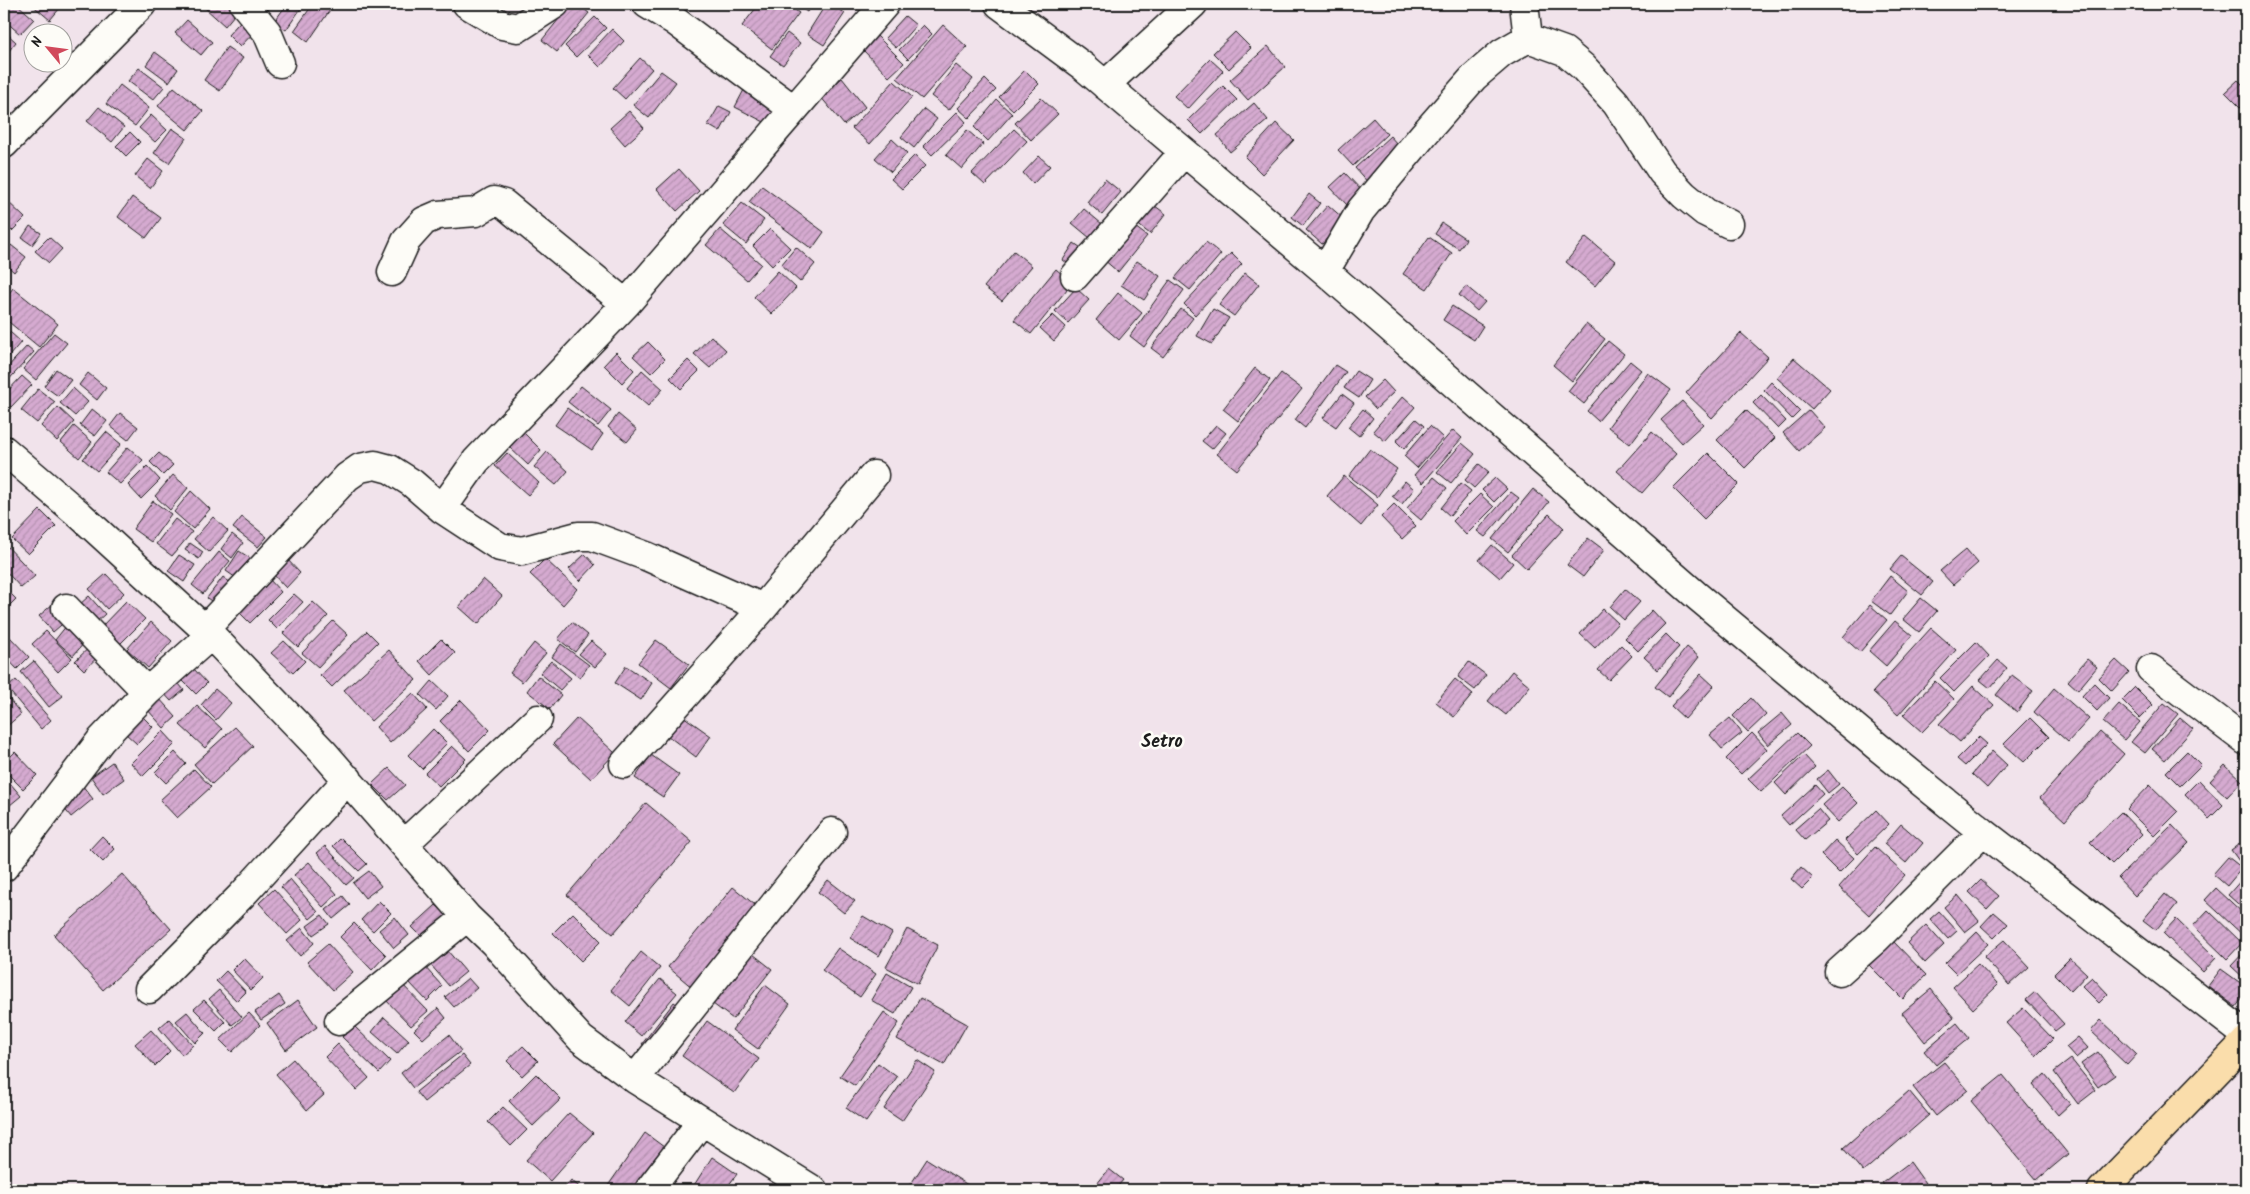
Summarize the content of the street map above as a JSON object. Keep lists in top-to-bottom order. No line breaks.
{"districts":["Setro"],"north":"top left"}
